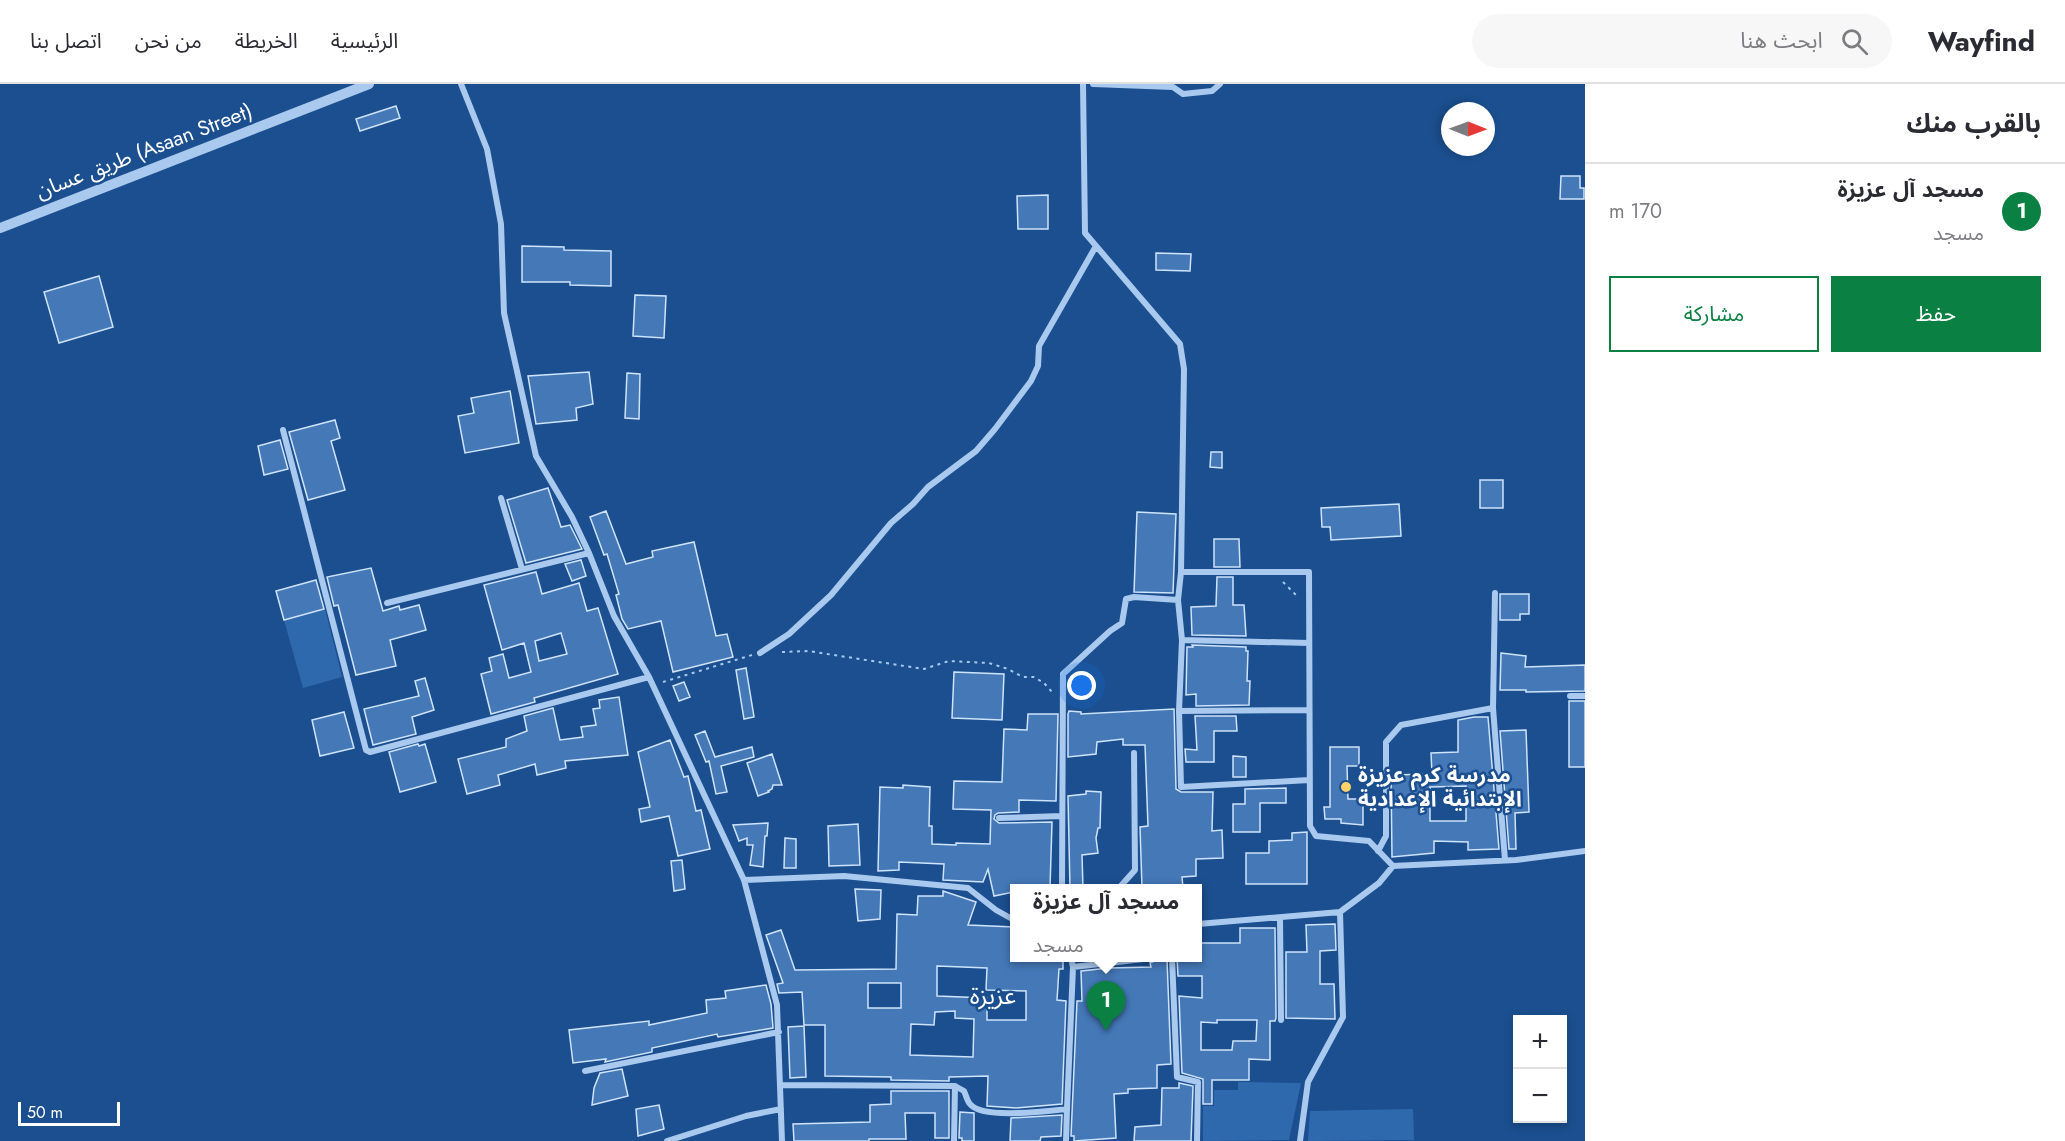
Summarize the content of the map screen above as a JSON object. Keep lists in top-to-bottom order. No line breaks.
{"streets":{"street":["طريق عسان (Asaan Street)"]},"districts":["عزيزة"],"places":["مدرسة كرم عزيزة الإبتدائية الإعدادية"],"scale_bar":"50 m","north":"right","page":{"header":"Wayfind","search":"ابحث هنا","nav":["الرئيسية","الخريطة","من نحن","اتصل بنا"],"heading":"بالقرب منك","list":[{"mark":"1","name":"مسجد آل عزيزة","note":"مسجد","value":"170 m"}],"buttons":["حفظ","مشاركة"],"popup":["مسجد آل عزيزة","مسجد"],"pins":"1","map_buttons":["+","−"],"scale":"50 m"}}
